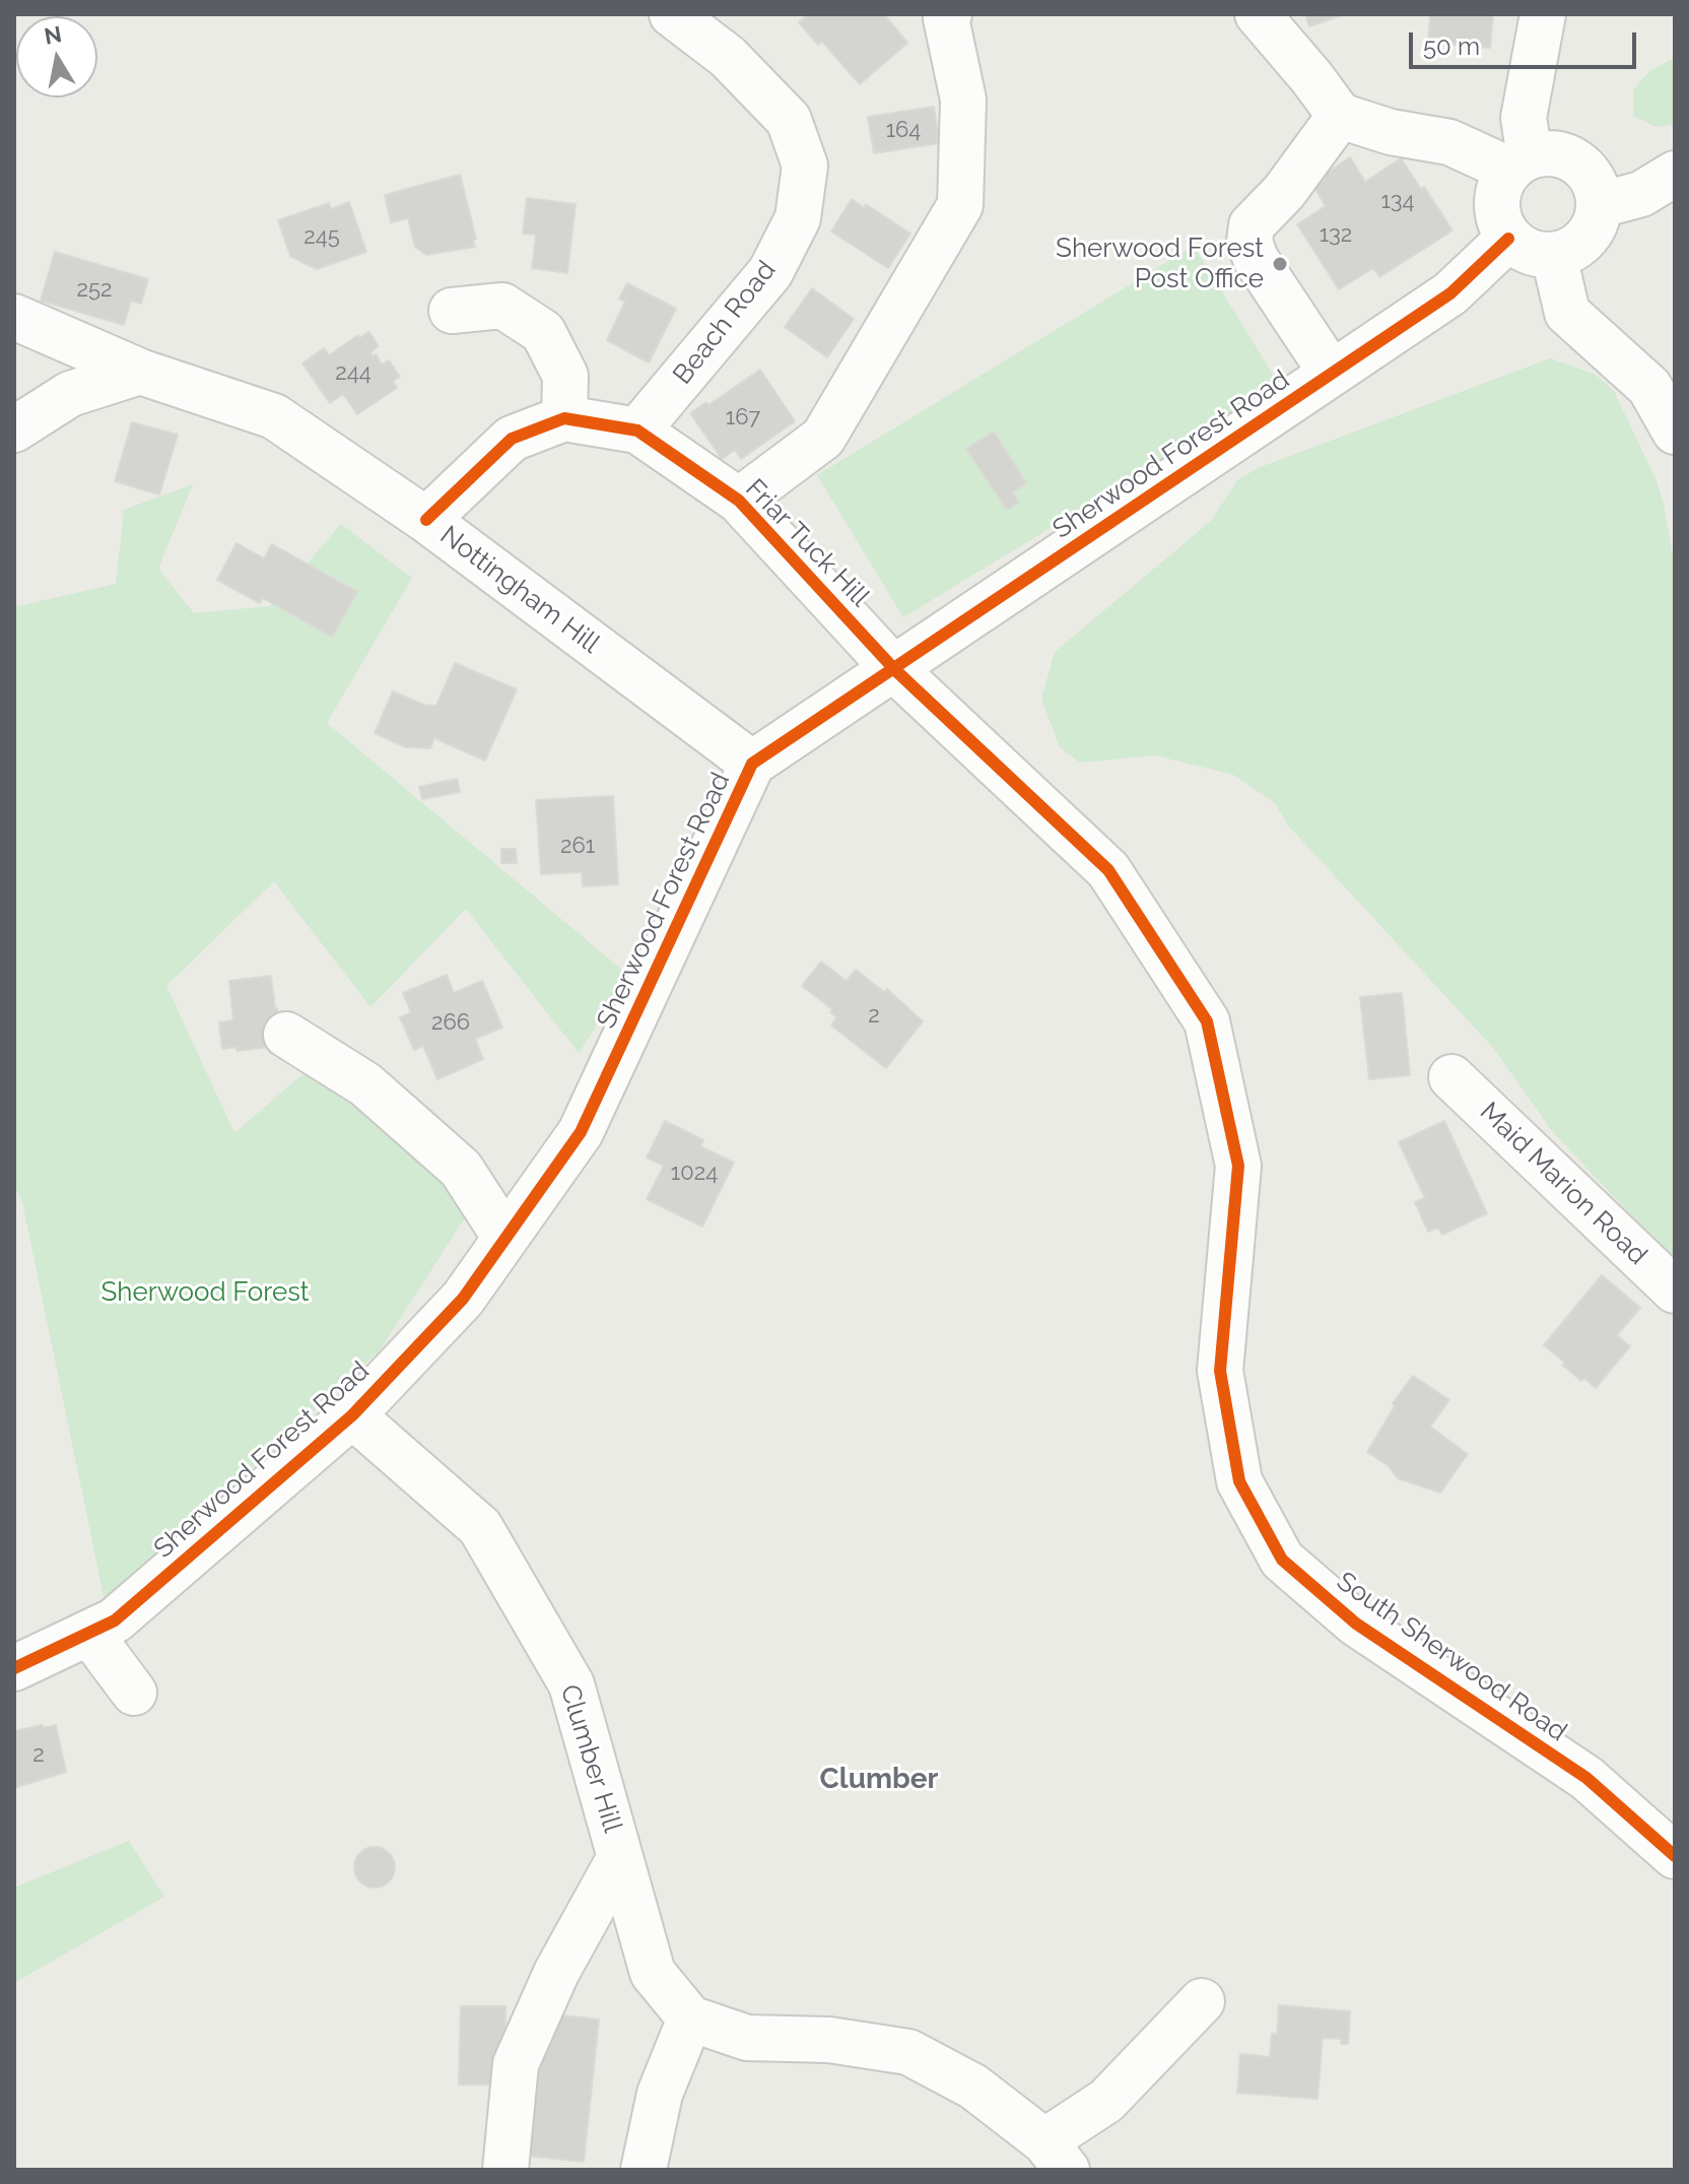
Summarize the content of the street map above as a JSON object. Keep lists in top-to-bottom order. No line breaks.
{"streets":{"street":["Beach Road","Sherwood Forest Road","Friar Tuck Hill","Nottingham Hill","Maid Marion Road","South Sherwood Road","Clumber Hill"]},"crossings":[["Beach Road","Friar Tuck Hill"],["Sherwood Forest Road","Friar Tuck Hill"],["Sherwood Forest Road","Nottingham Hill"],["Sherwood Forest Road","South Sherwood Road"],["Sherwood Forest Road","Clumber Hill"],["Friar Tuck Hill","South Sherwood Road"]],"districts":["Clumber"],"parks":["Sherwood Forest"],"places":["Sherwood Forest Post Office"],"house_numbers":["164","134","132","245","252","244","167","261","2","266","1024","2"],"scale_bar":"50 m","north":"top"}
